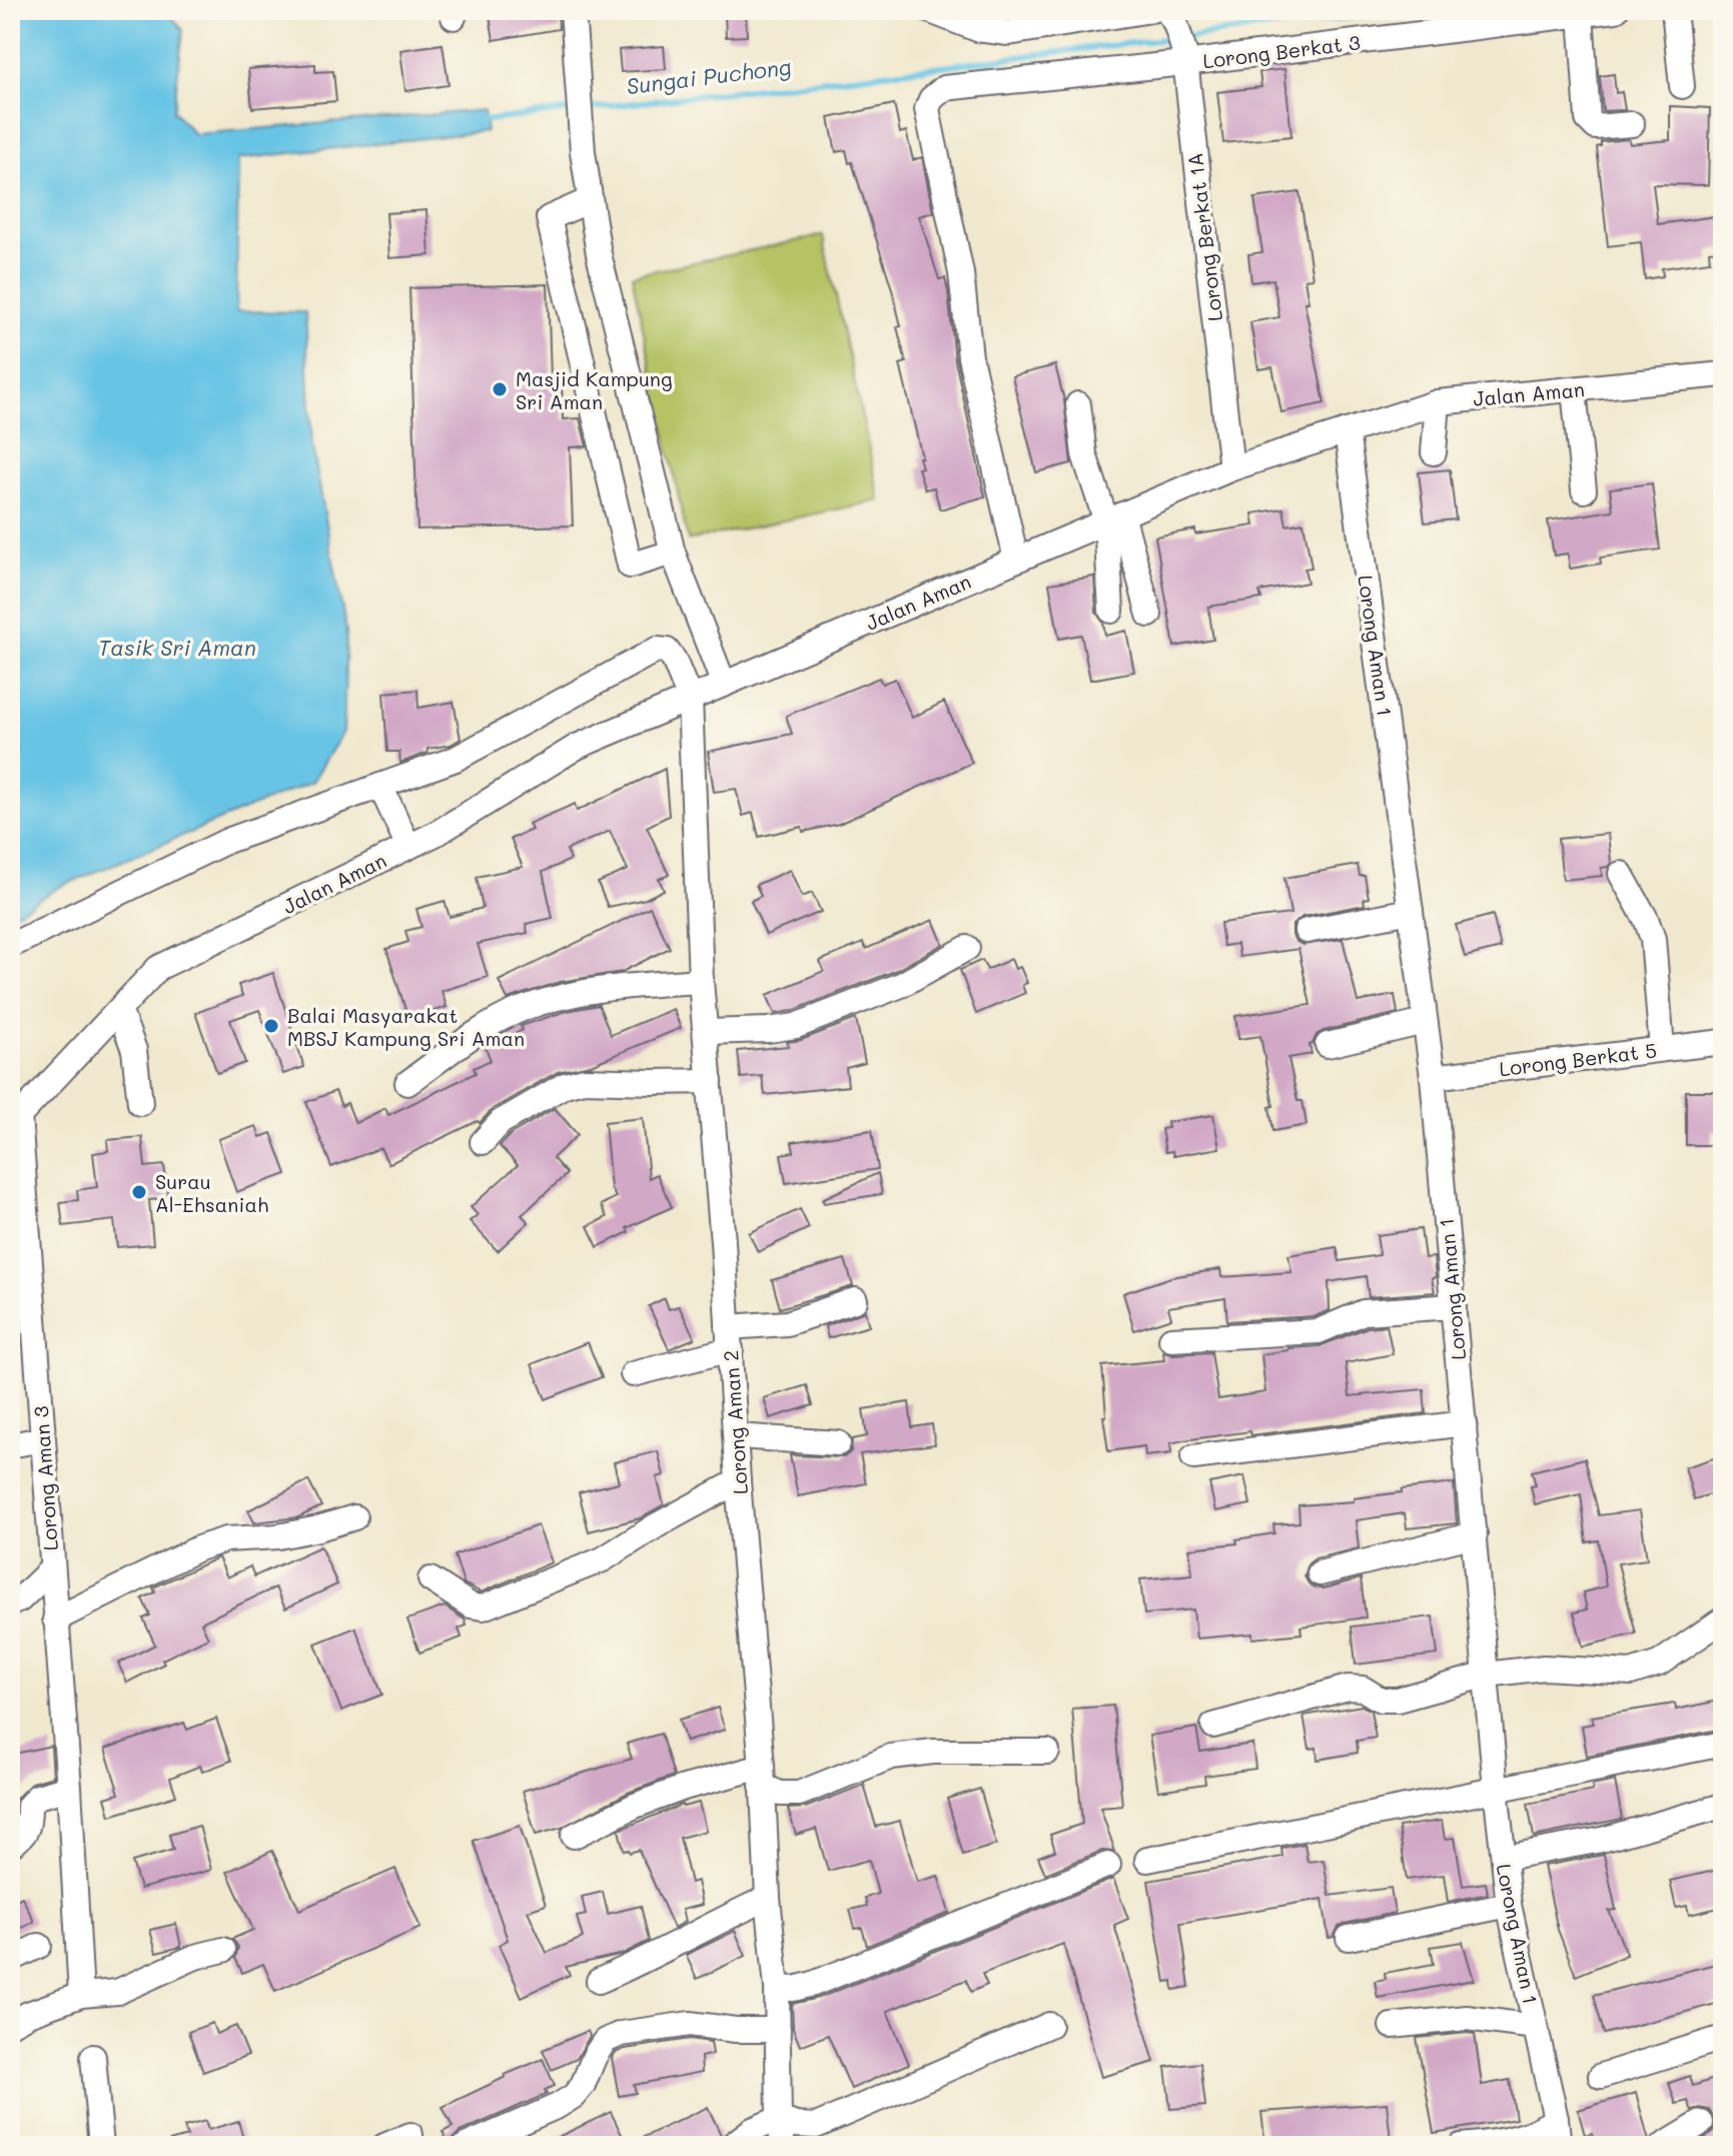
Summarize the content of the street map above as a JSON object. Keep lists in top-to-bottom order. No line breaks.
{"streets":{"street":["Lorong Berkat 3","Lorong Berkat 1A","Jalan Aman","Lorong Aman 1","Lorong Berkat 5","Lorong Aman 2","Lorong Aman 3"]},"crossings":[["Lorong Berkat 3","Lorong Berkat 1A"],["Lorong Berkat 3","Jalan Aman"],["Lorong Berkat 1A","Jalan Aman"],["Jalan Aman","Lorong Aman 1"],["Jalan Aman","Lorong Aman 2"],["Jalan Aman","Lorong Aman 3"],["Lorong Aman 1","Lorong Berkat 5"]],"water":["Sungai Puchong","Tasik Sri Aman"],"places":["Masjid Kampung Sri Aman","Balai Masyarakat MBSJ Kampung Sri Aman","Surau Al-Ehsaniah"]}
